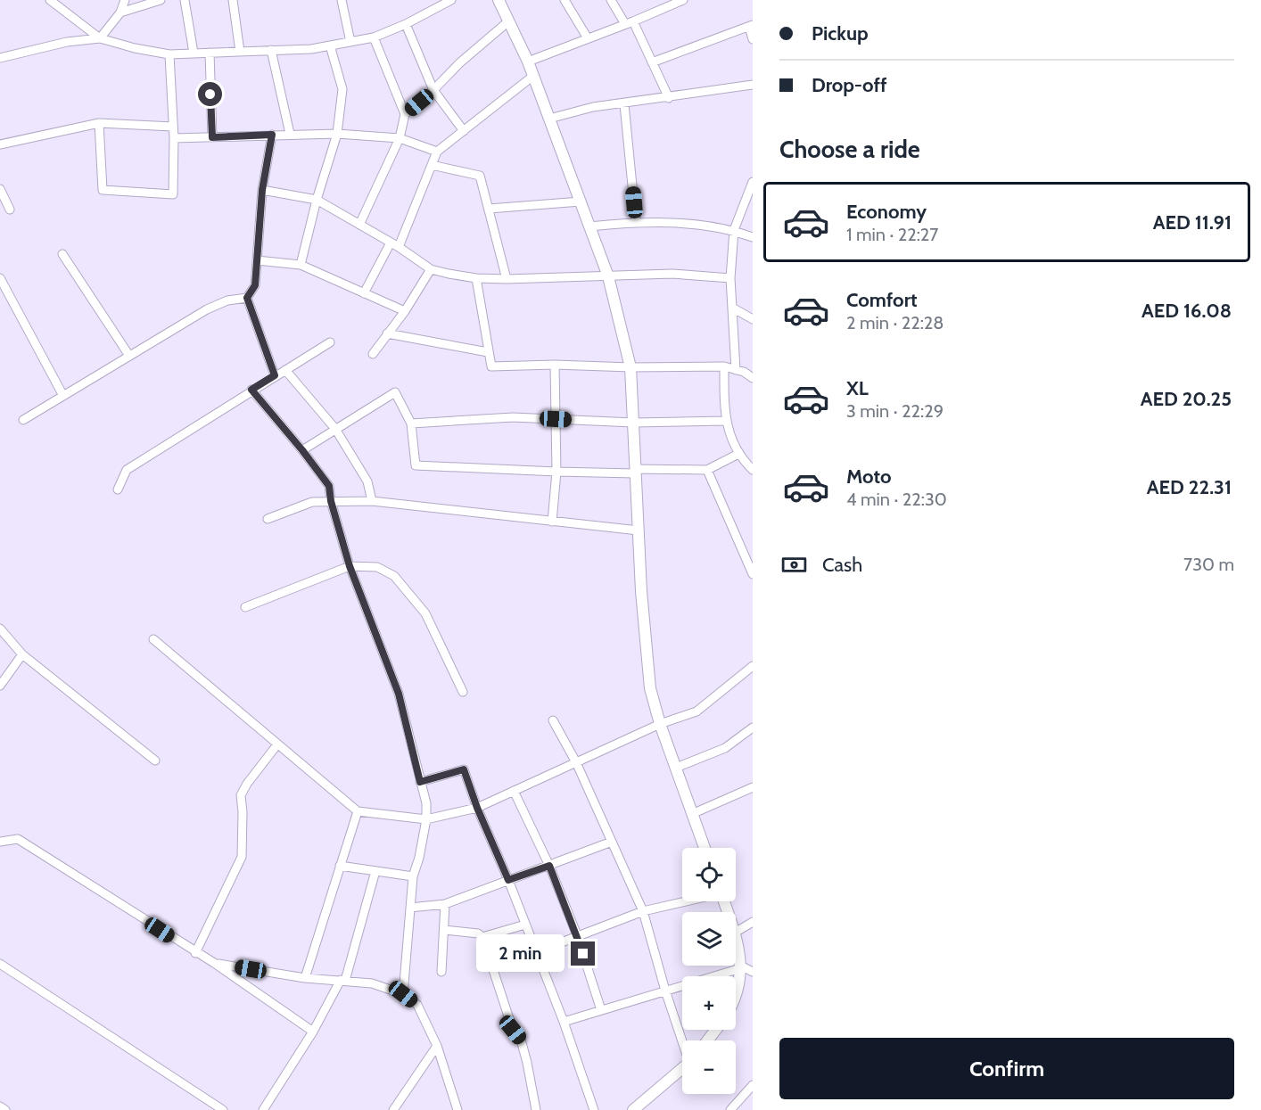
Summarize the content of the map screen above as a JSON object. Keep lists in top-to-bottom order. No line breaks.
{"page":{"banner":["Pickup","Drop-off"],"heading":"Choose a ride","list":[{"name":"Economy","note":"1 min · 22:27","value":"AED 11.91"},{"name":"Comfort","note":"2 min · 22:28","value":"AED 16.08"},{"name":"XL","note":"3 min · 22:29","value":"AED 20.25"},{"name":"Moto","note":"4 min · 22:30","value":"AED 22.31"}],"pay":["Cash","730 m"],"map_buttons":["+","−"],"bubble":"2 min","buttons":"Confirm"}}
